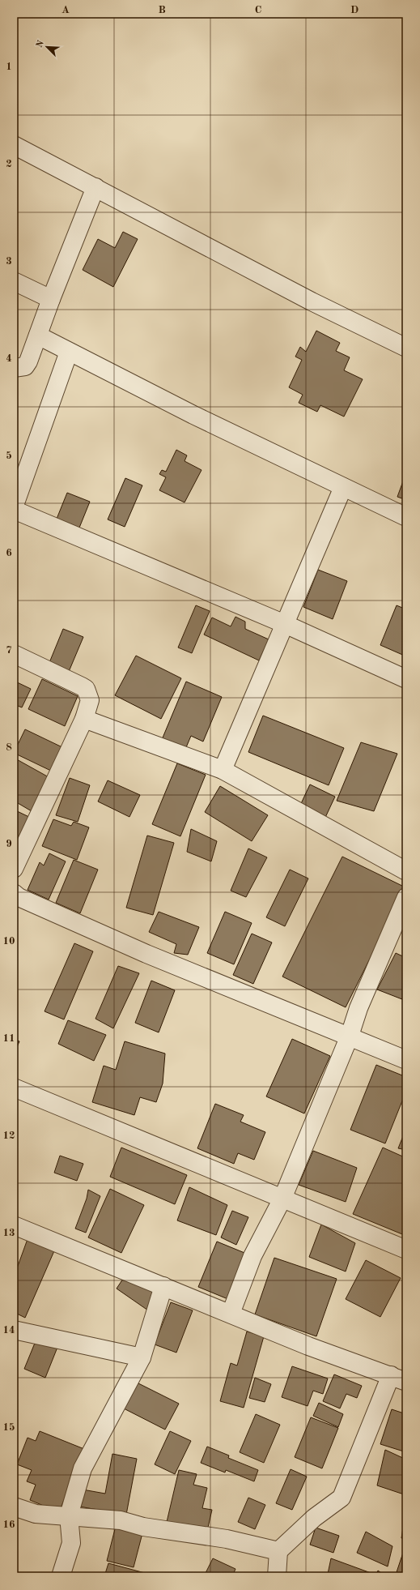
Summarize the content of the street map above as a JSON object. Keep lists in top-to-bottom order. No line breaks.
{"north":"top left","grid":{"columns":["A","B","C","D"],"rows":["1","2","3","4","5","6","7","8","9","10","11","12","13","14","15","16"]}}
